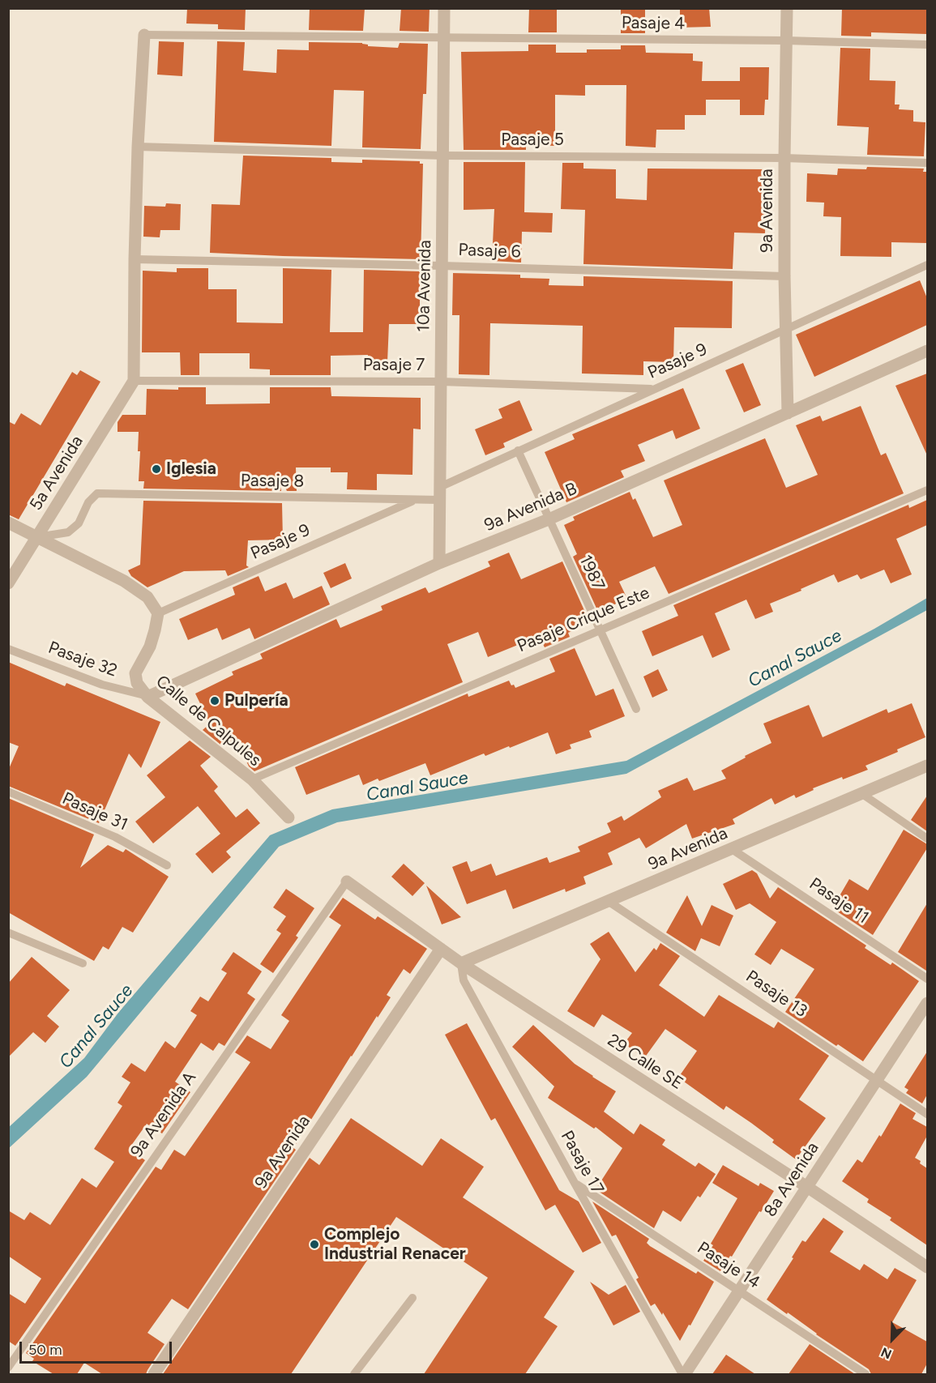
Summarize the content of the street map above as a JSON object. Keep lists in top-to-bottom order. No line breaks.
{"streets":{"street":["9a Avenida","10a Avenida","5a Avenida","9a Avenida B","Calle de Calpules","29 Calle SE","8a Avenida"],"lane":["Pasaje 4","Pasaje 5","Pasaje 6","Pasaje 9","Pasaje 7","Pasaje 8","1987","Pasaje Crique Este","Pasaje 32","Pasaje 31","Pasaje 11","Pasaje 13","9a Avenida A","Pasaje 17","Pasaje 14"]},"crossings":[["Pasaje 4","9a Avenida"],["Pasaje 4","10a Avenida"],["Pasaje 5","9a Avenida"],["Pasaje 5","10a Avenida"],["9a Avenida","Pasaje 6"],["9a Avenida","Pasaje 9"],["9a Avenida","9a Avenida B"],["9a Avenida","Pasaje 11"],["9a Avenida","Pasaje 13"],["9a Avenida","29 Calle SE"],["9a Avenida","Pasaje 17"],["Pasaje 6","10a Avenida"],["10a Avenida","Pasaje 9"],["10a Avenida","Pasaje 7"],["10a Avenida","Pasaje 8"],["10a Avenida","9a Avenida B"],["Pasaje 9","Pasaje 7"],["Pasaje 9","Pasaje 8"],["Pasaje 9","1987"],["Pasaje 9","Calle de Calpules"],["Pasaje 7","5a Avenida"],["5a Avenida","Pasaje 8"],["9a Avenida B","1987"],["9a Avenida B","Pasaje 32"],["9a Avenida B","Calle de Calpules"],["1987","Pasaje Crique Este"],["Pasaje Crique Este","Calle de Calpules"],["Pasaje 32","Calle de Calpules"],["Pasaje 13","8a Avenida"],["29 Calle SE","9a Avenida A"],["29 Calle SE","Pasaje 17"],["29 Calle SE","8a Avenida"],["Pasaje 17","8a Avenida"],["Pasaje 17","Pasaje 14"],["8a Avenida","Pasaje 14"]],"water":["Canal Sauce"],"places":["Iglesia","Pulpería","Complejo Industrial Renacer"],"scale_bar":"50 m","north":"bottom left"}
